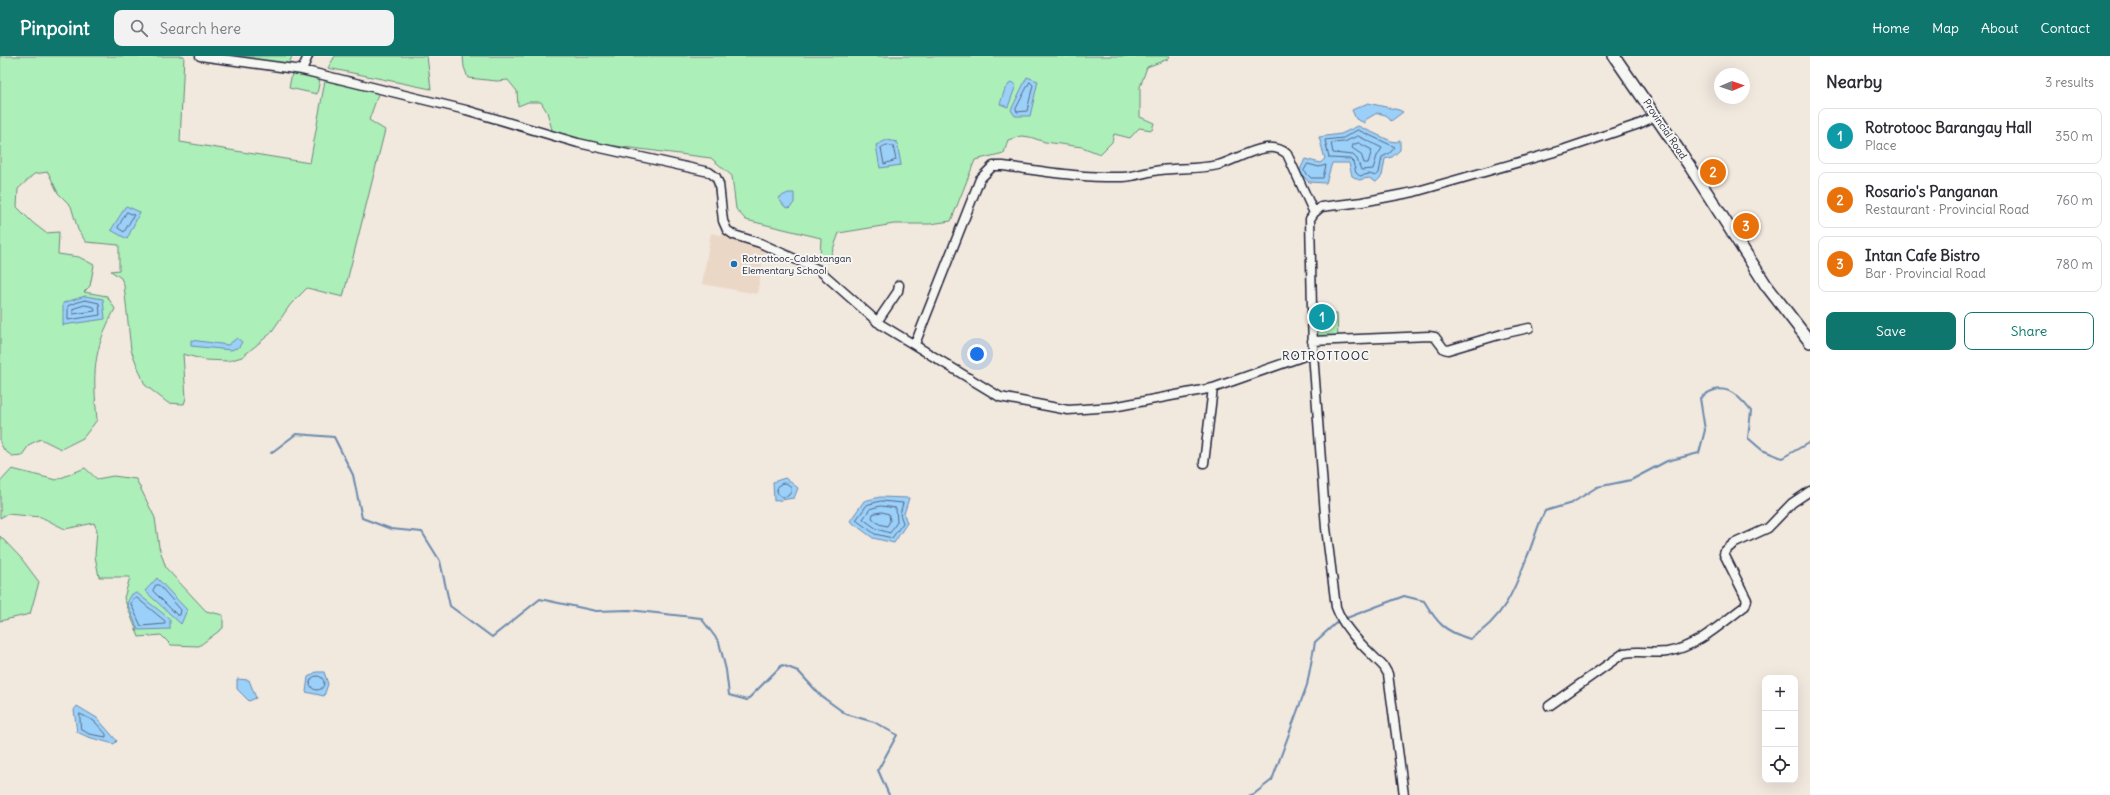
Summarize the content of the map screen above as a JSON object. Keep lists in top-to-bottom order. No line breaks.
{"streets":{"main road":["Provincial Road"]},"districts":["ROTROTTOOC"],"places":["Rotrottooc-Calabtangan Elementary School"],"north":"right","page":{"header":"Pinpoint","search":"Search here","nav":["Home","Map","About","Contact"],"heading":["Nearby","3 results"],"list":[{"mark":"1","name":"Rotrotooc Barangay Hall","note":"Place","value":"350 m"},{"mark":"2","name":"Rosario's Panganan","note":"Restaurant · Provincial Road","value":"760 m"},{"mark":"3","name":"Intan Cafe Bistro","note":"Bar · Provincial Road","value":"780 m"}],"pins":["2","3","1"],"buttons":["Save","Share"],"map_buttons":["+","−"]}}
